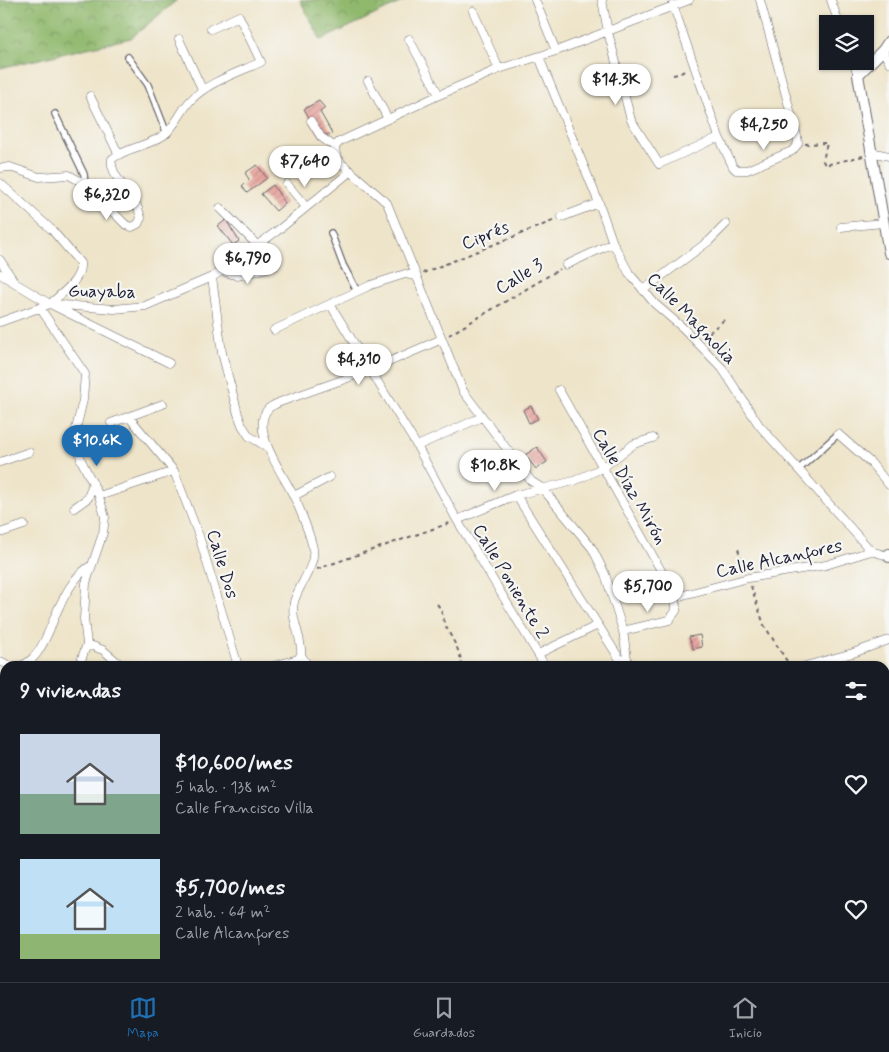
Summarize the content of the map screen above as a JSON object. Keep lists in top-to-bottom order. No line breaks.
{"streets":{"street":["Calle 3","Guayaba","Calle Magnolia","Calle Díaz Mirón","Calle Alcanfores","Calle Dos","Calle Poniente 2"],"path":["Ciprés"]},"crossings":[["Calle 3","Calle Magnolia"],["Calle Magnolia","Calle Alcanfores"],["Calle Díaz Mirón","Calle Alcanfores"]],"page":{"price":["$14.3K","$4,250","$7,640","$6,320","$6,790","$4,310","$10.6K","$10.8K","$5,700"],"heading":"9 viviendas","list":[{"name":"$10,600/mes","note":"5 hab. · 138 m² · Calle Francisco Villa"},{"name":"$5,700/mes","note":"2 hab. · 64 m² · Calle Alcanfores"}],"tabs":["Mapa","Guardados","Inicio"]}}
